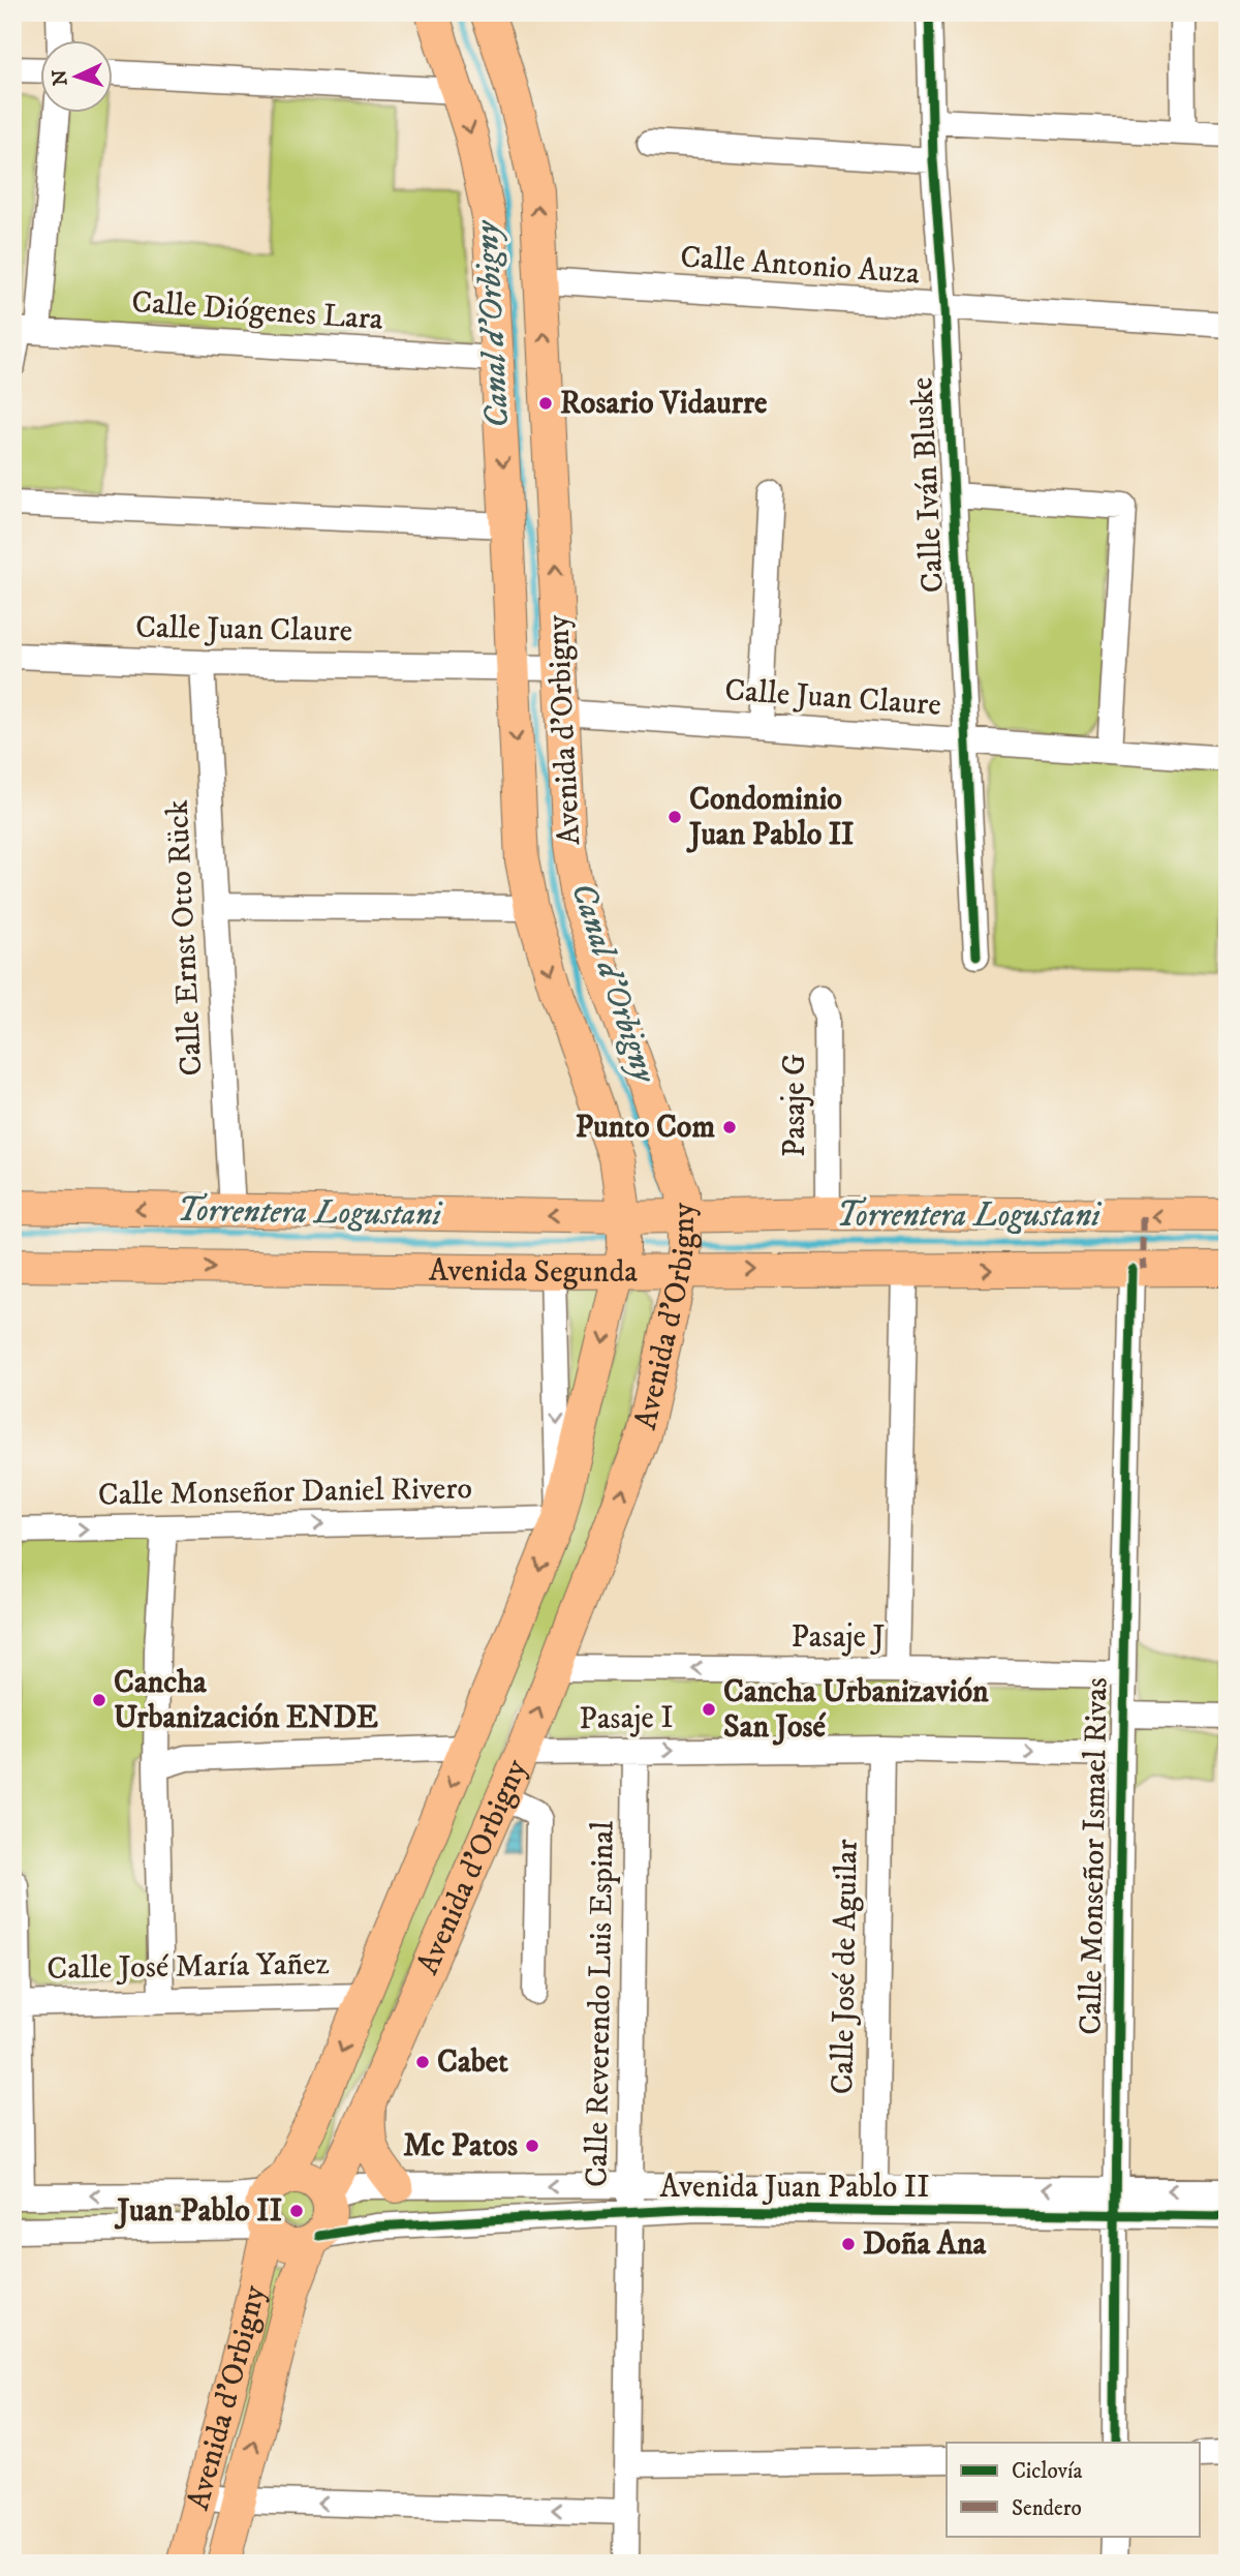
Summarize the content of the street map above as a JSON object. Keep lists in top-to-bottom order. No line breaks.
{"streets":{"main road":["Avenida d'Orbigny","Avenida Segunda"],"street":["Calle Antonio Auza","Calle Diógenes Lara","Calle Iván Bluske","Calle Juan Claure","Calle Ernst Otto Rück","Pasaje G","Calle Monseñor Daniel Rivero","Pasaje J","Pasaje I","Calle Monseñor Ismael Rivas","Calle José María Yañez","Calle José de Aguilar","Calle Reverendo Luis Espinal","Avenida Juan Pablo II"]},"crossings":[["Calle Antonio Auza","Calle Iván Bluske"],["Calle Antonio Auza","Avenida d'Orbigny"],["Calle Diógenes Lara","Avenida d'Orbigny"],["Calle Iván Bluske","Calle Juan Claure"],["Calle Juan Claure","Avenida d'Orbigny"],["Calle Juan Claure","Calle Ernst Otto Rück"],["Avenida d'Orbigny","Avenida Segunda"],["Avenida d'Orbigny","Calle Monseñor Daniel Rivero"],["Avenida d'Orbigny","Pasaje J"],["Avenida d'Orbigny","Pasaje I"],["Avenida d'Orbigny","Calle José María Yañez"],["Avenida d'Orbigny","Avenida Juan Pablo II"],["Calle Ernst Otto Rück","Avenida Segunda"],["Pasaje G","Avenida Segunda"],["Avenida Segunda","Calle Monseñor Ismael Rivas"],["Pasaje J","Calle Monseñor Ismael Rivas"],["Pasaje I","Calle Monseñor Ismael Rivas"],["Pasaje I","Calle José de Aguilar"],["Pasaje I","Calle Reverendo Luis Espinal"],["Calle Monseñor Ismael Rivas","Avenida Juan Pablo II"],["Calle José de Aguilar","Avenida Juan Pablo II"],["Calle Reverendo Luis Espinal","Avenida Juan Pablo II"]],"one_way":["Calle Monseñor Daniel Rivero","Pasaje J","Pasaje I"],"water":["Canal d'Orbigny","Torrentera Logustani"],"places":["Rosario Vidaurre","Condominio Juan Pablo II","Punto Com","Cancha Urbanización ENDE","Cancha Urbanizavión San José","Cabet","Mc Patos","Juan Pablo II","Doña Ana"],"legend":["Ciclovía","Sendero"],"north":"left"}
